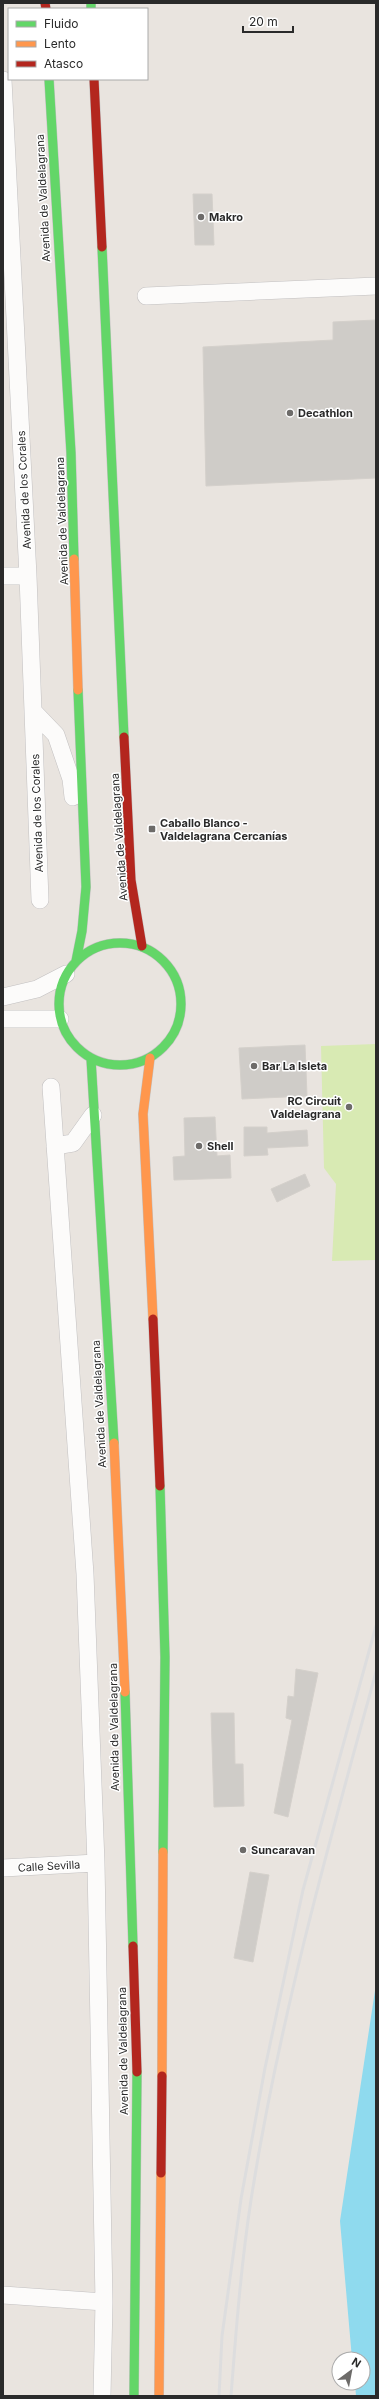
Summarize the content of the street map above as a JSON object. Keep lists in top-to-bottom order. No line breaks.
{"streets":{"main road":["Avenida de Valdelagrana"],"street":["Avenida de los Corales","Calle Sevilla"]},"places":{"other":["Makro","Decathlon","Bar La Isleta","RC Circuit Valdelagrana","Shell","Suncaravan"],"transit":["Caballo Blanco - Valdelagrana Cercanías"]},"legend":["Fluido","Lento","Atasco"],"scale_bar":"20 m","north":"top right"}
